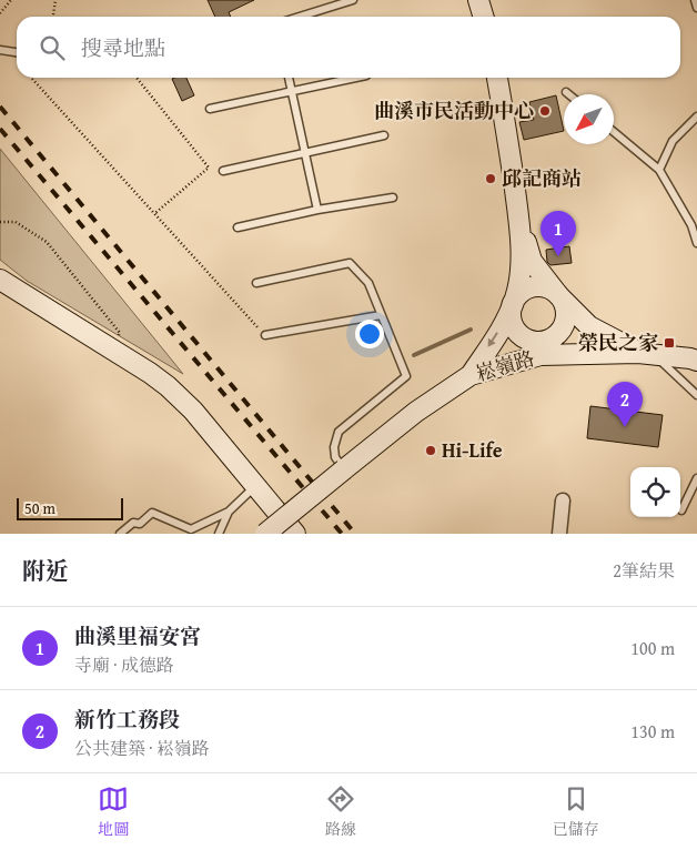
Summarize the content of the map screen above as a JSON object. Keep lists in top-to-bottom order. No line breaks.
{"streets":{"street":["崧嶺路"]},"places":{"other":["曲溪市民活動中心","邱記商站","Hi-Life"],"transit":["榮民之家"]},"scale_bar":"50 m","north":"bottom left","page":{"search":"搜尋地點","pins":["1","2"],"scale":"50 m","heading":["附近","2筆結果"],"list":[{"mark":"1","name":"曲溪里福安宮","note":"寺廟 · 成德路","value":"100 m"},{"mark":"2","name":"新竹工務段","note":"公共建築 · 崧嶺路","value":"130 m"}],"nav":["地圖","路線","已儲存"]}}
